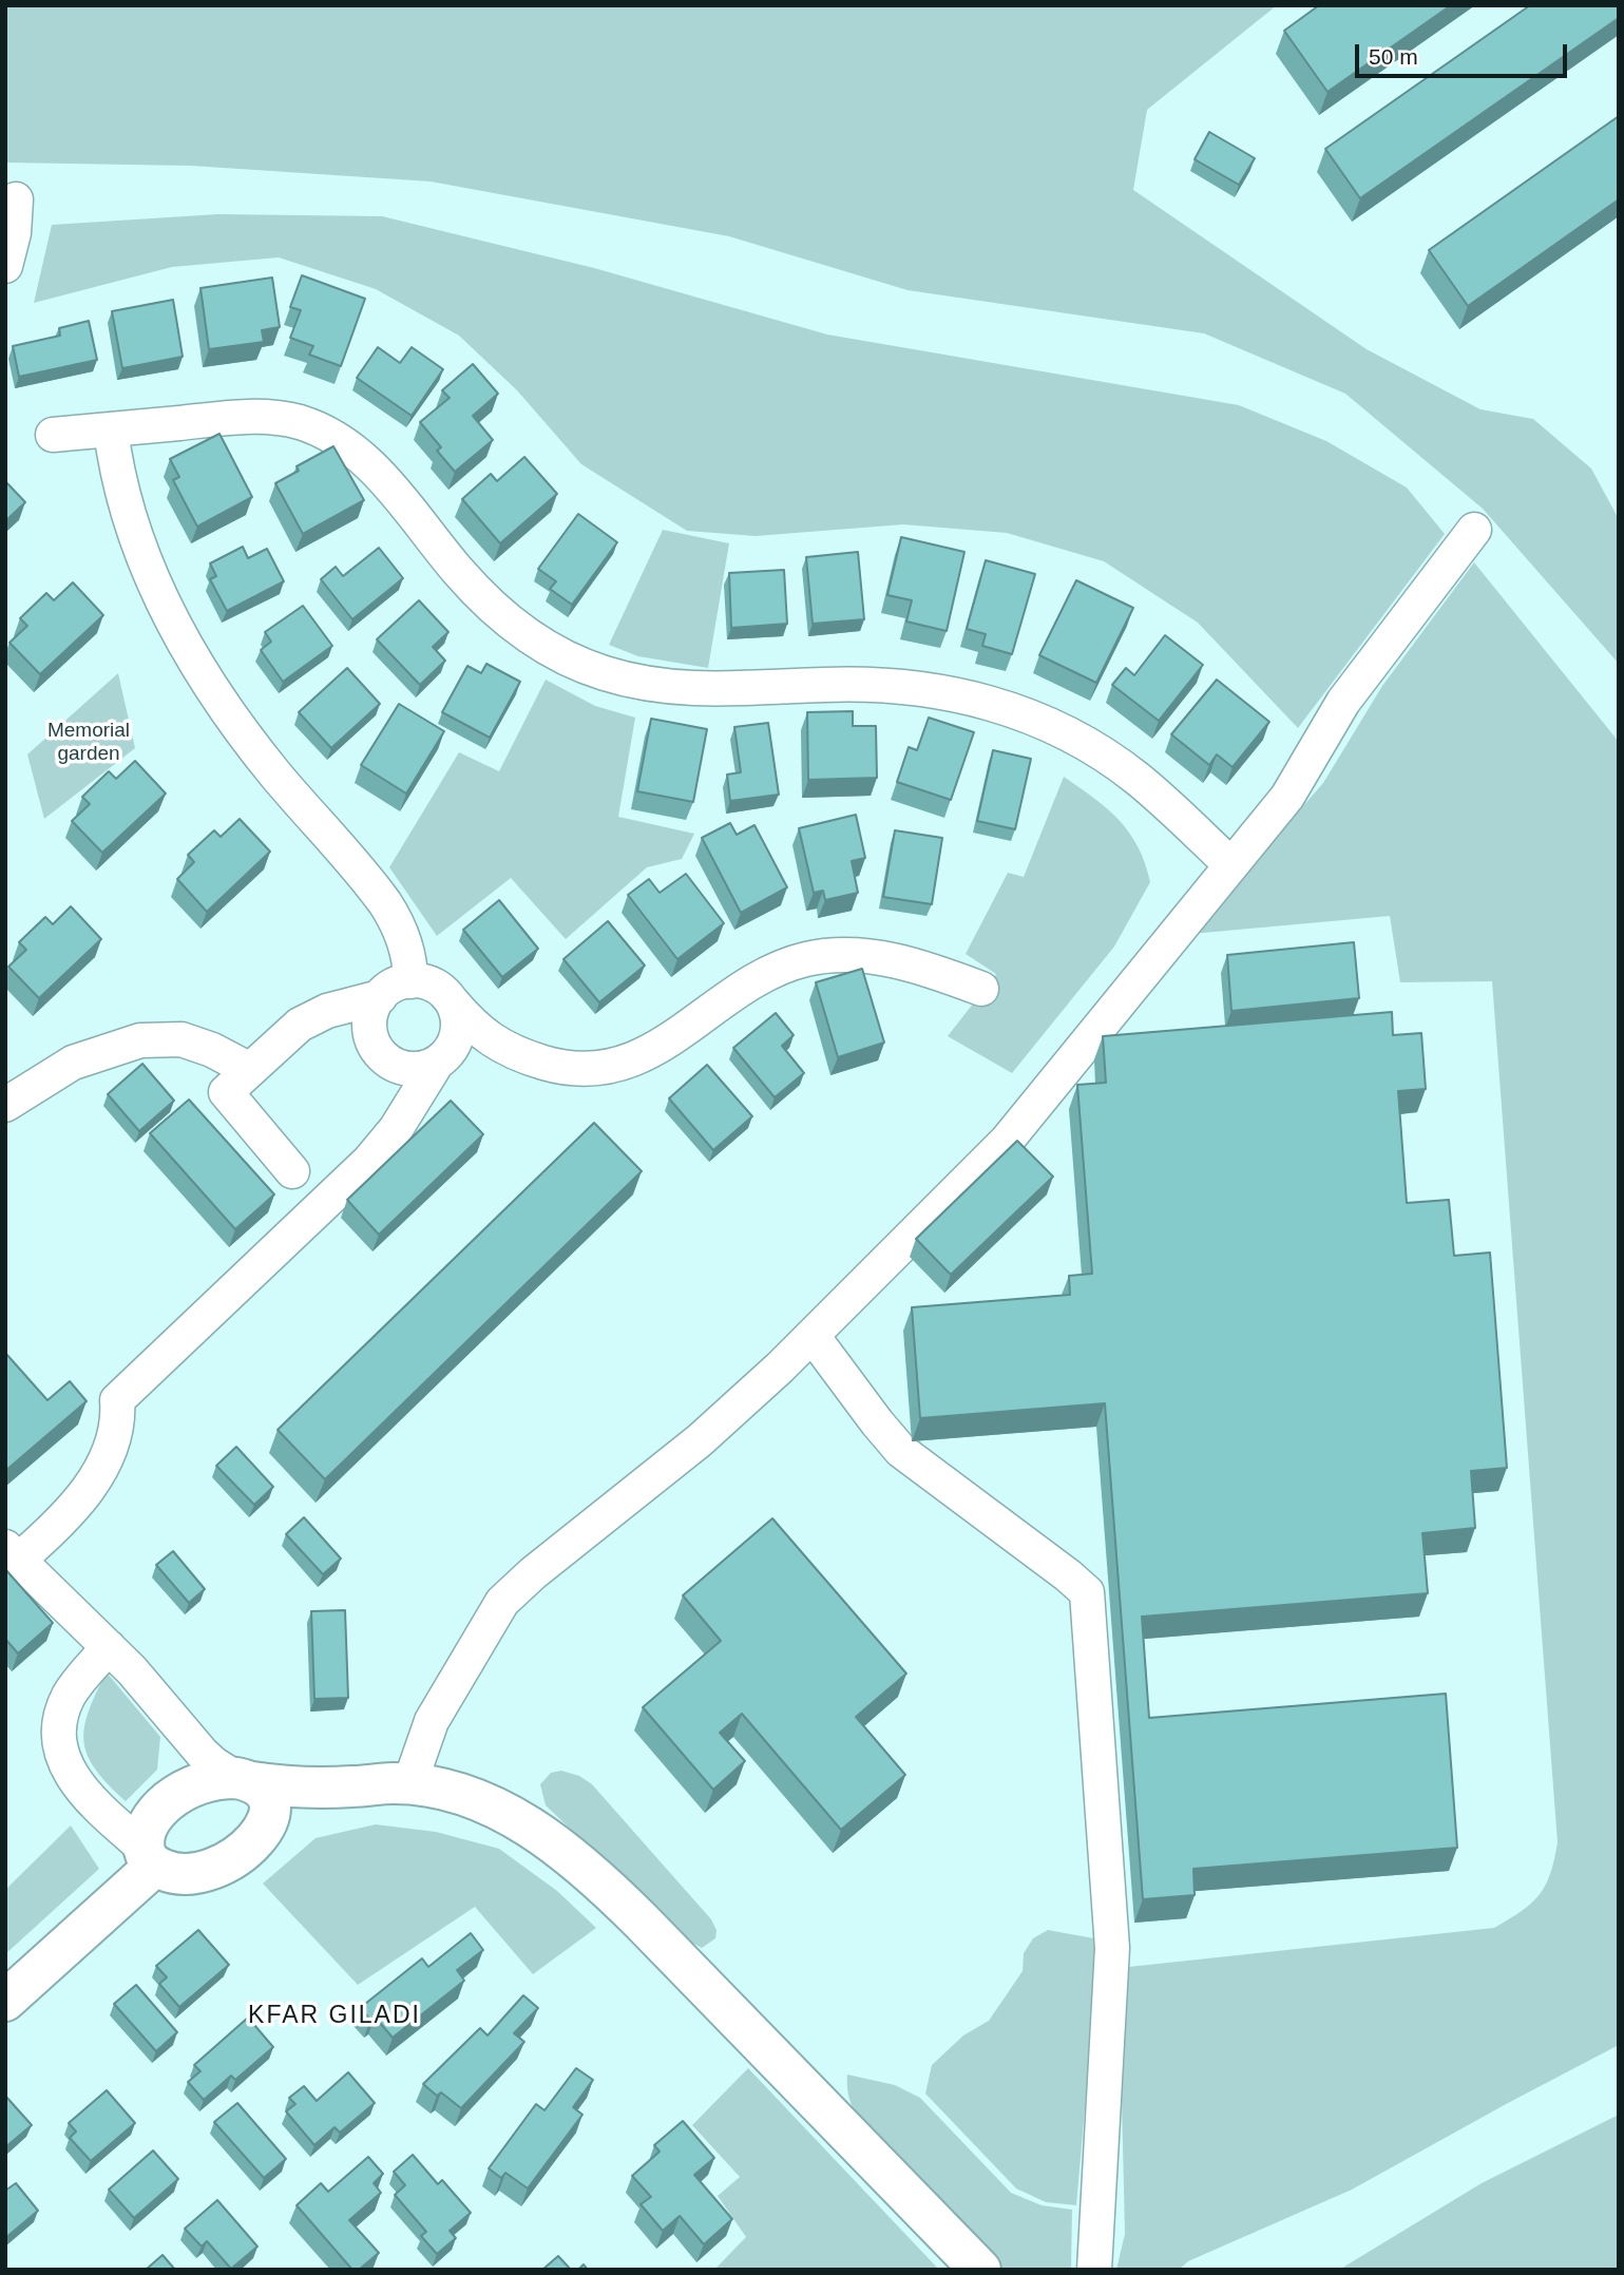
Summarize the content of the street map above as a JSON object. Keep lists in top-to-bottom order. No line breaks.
{"districts":["KFAR GILADI"],"parks":["Memorial garden"],"scale_bar":"50 m"}
